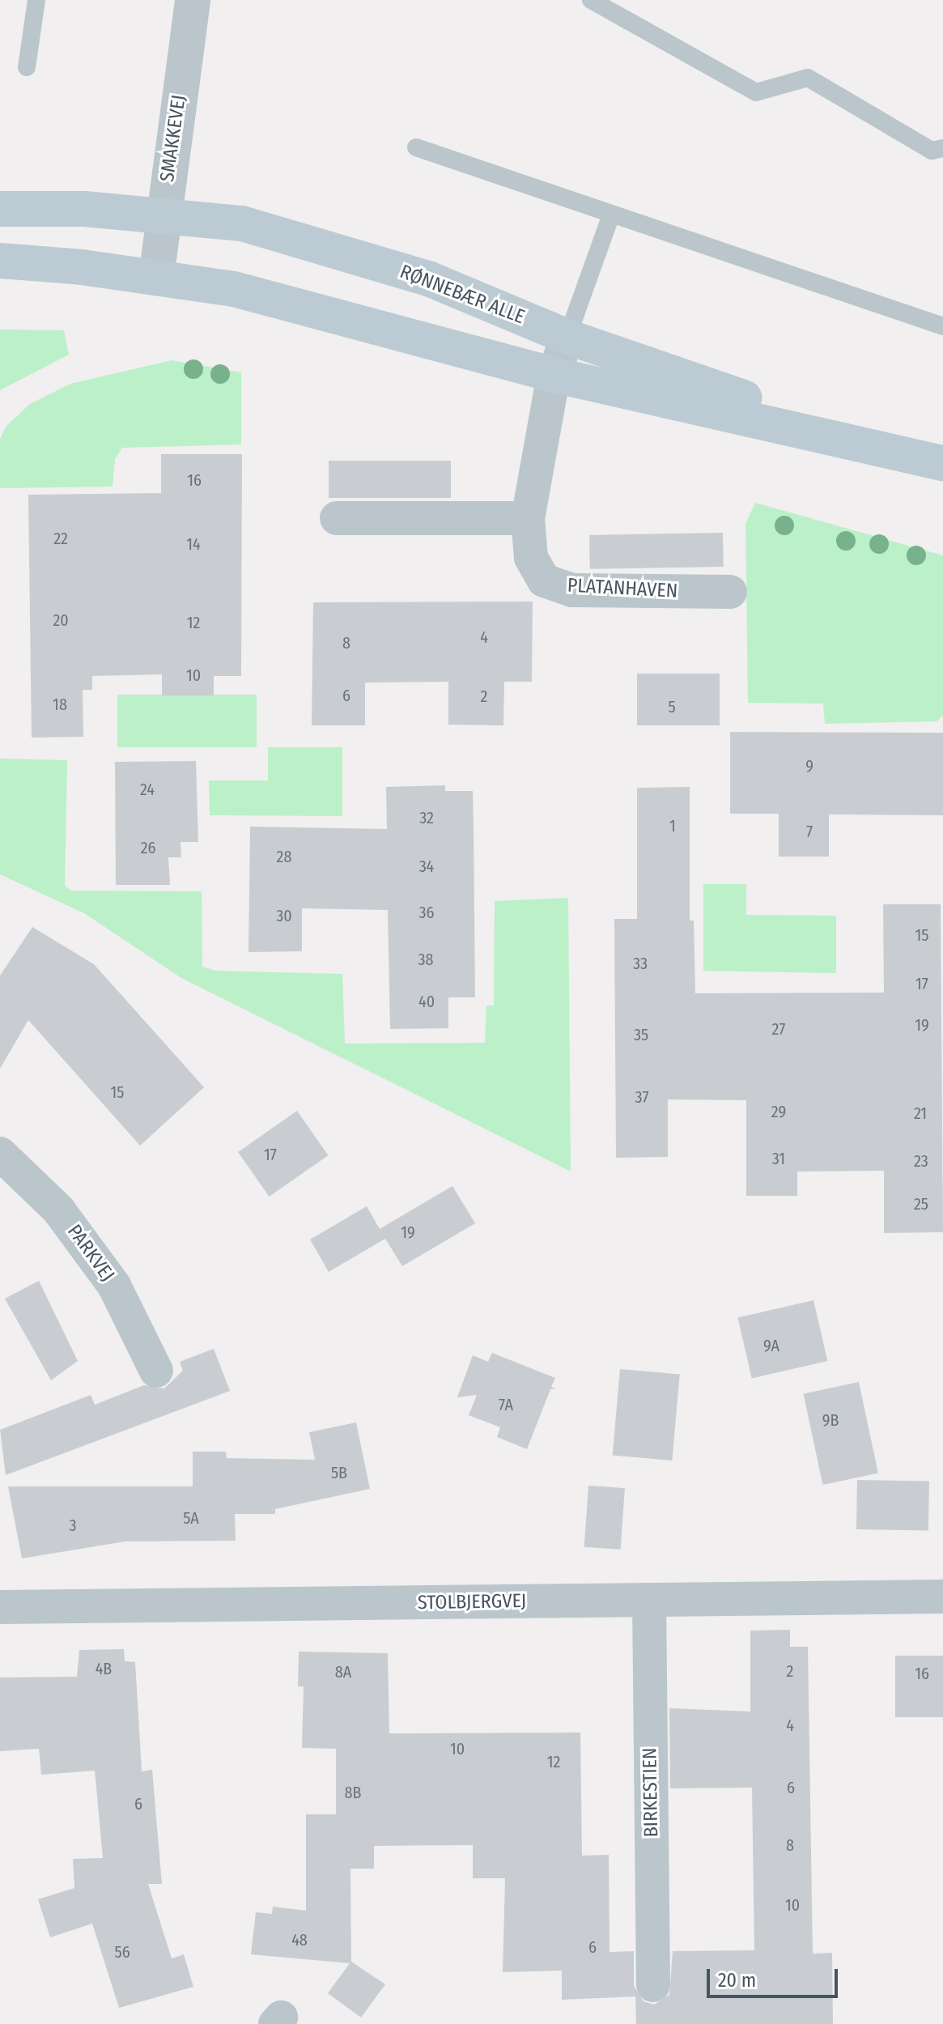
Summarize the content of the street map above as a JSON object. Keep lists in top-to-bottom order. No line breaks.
{"streets":{"main road":["RØNNEBÆR ALLE"],"street":["SMAKKEVEJ","PLATANHAVEN","PARKVEJ","STOLBJERGVEJ","BIRKESTIEN"]},"crossings":[["SMAKKEVEJ","RØNNEBÆR ALLE"],["RØNNEBÆR ALLE","PLATANHAVEN"],["STOLBJERGVEJ","BIRKESTIEN"]],"house_numbers":["16","22","14","20","12","4","8","10","6","2","18","5","9","24","32","1","7","26","28","34","36","30","15","38","33","17","40","19","27","35","15","37","29","21","17","31","23","25","19","9A","7A","9B","5B","5A","3","4B","2","8A","16","4","10","12","6","8B","6","8","10","48","6","56"],"scale_bar":"20 m"}
